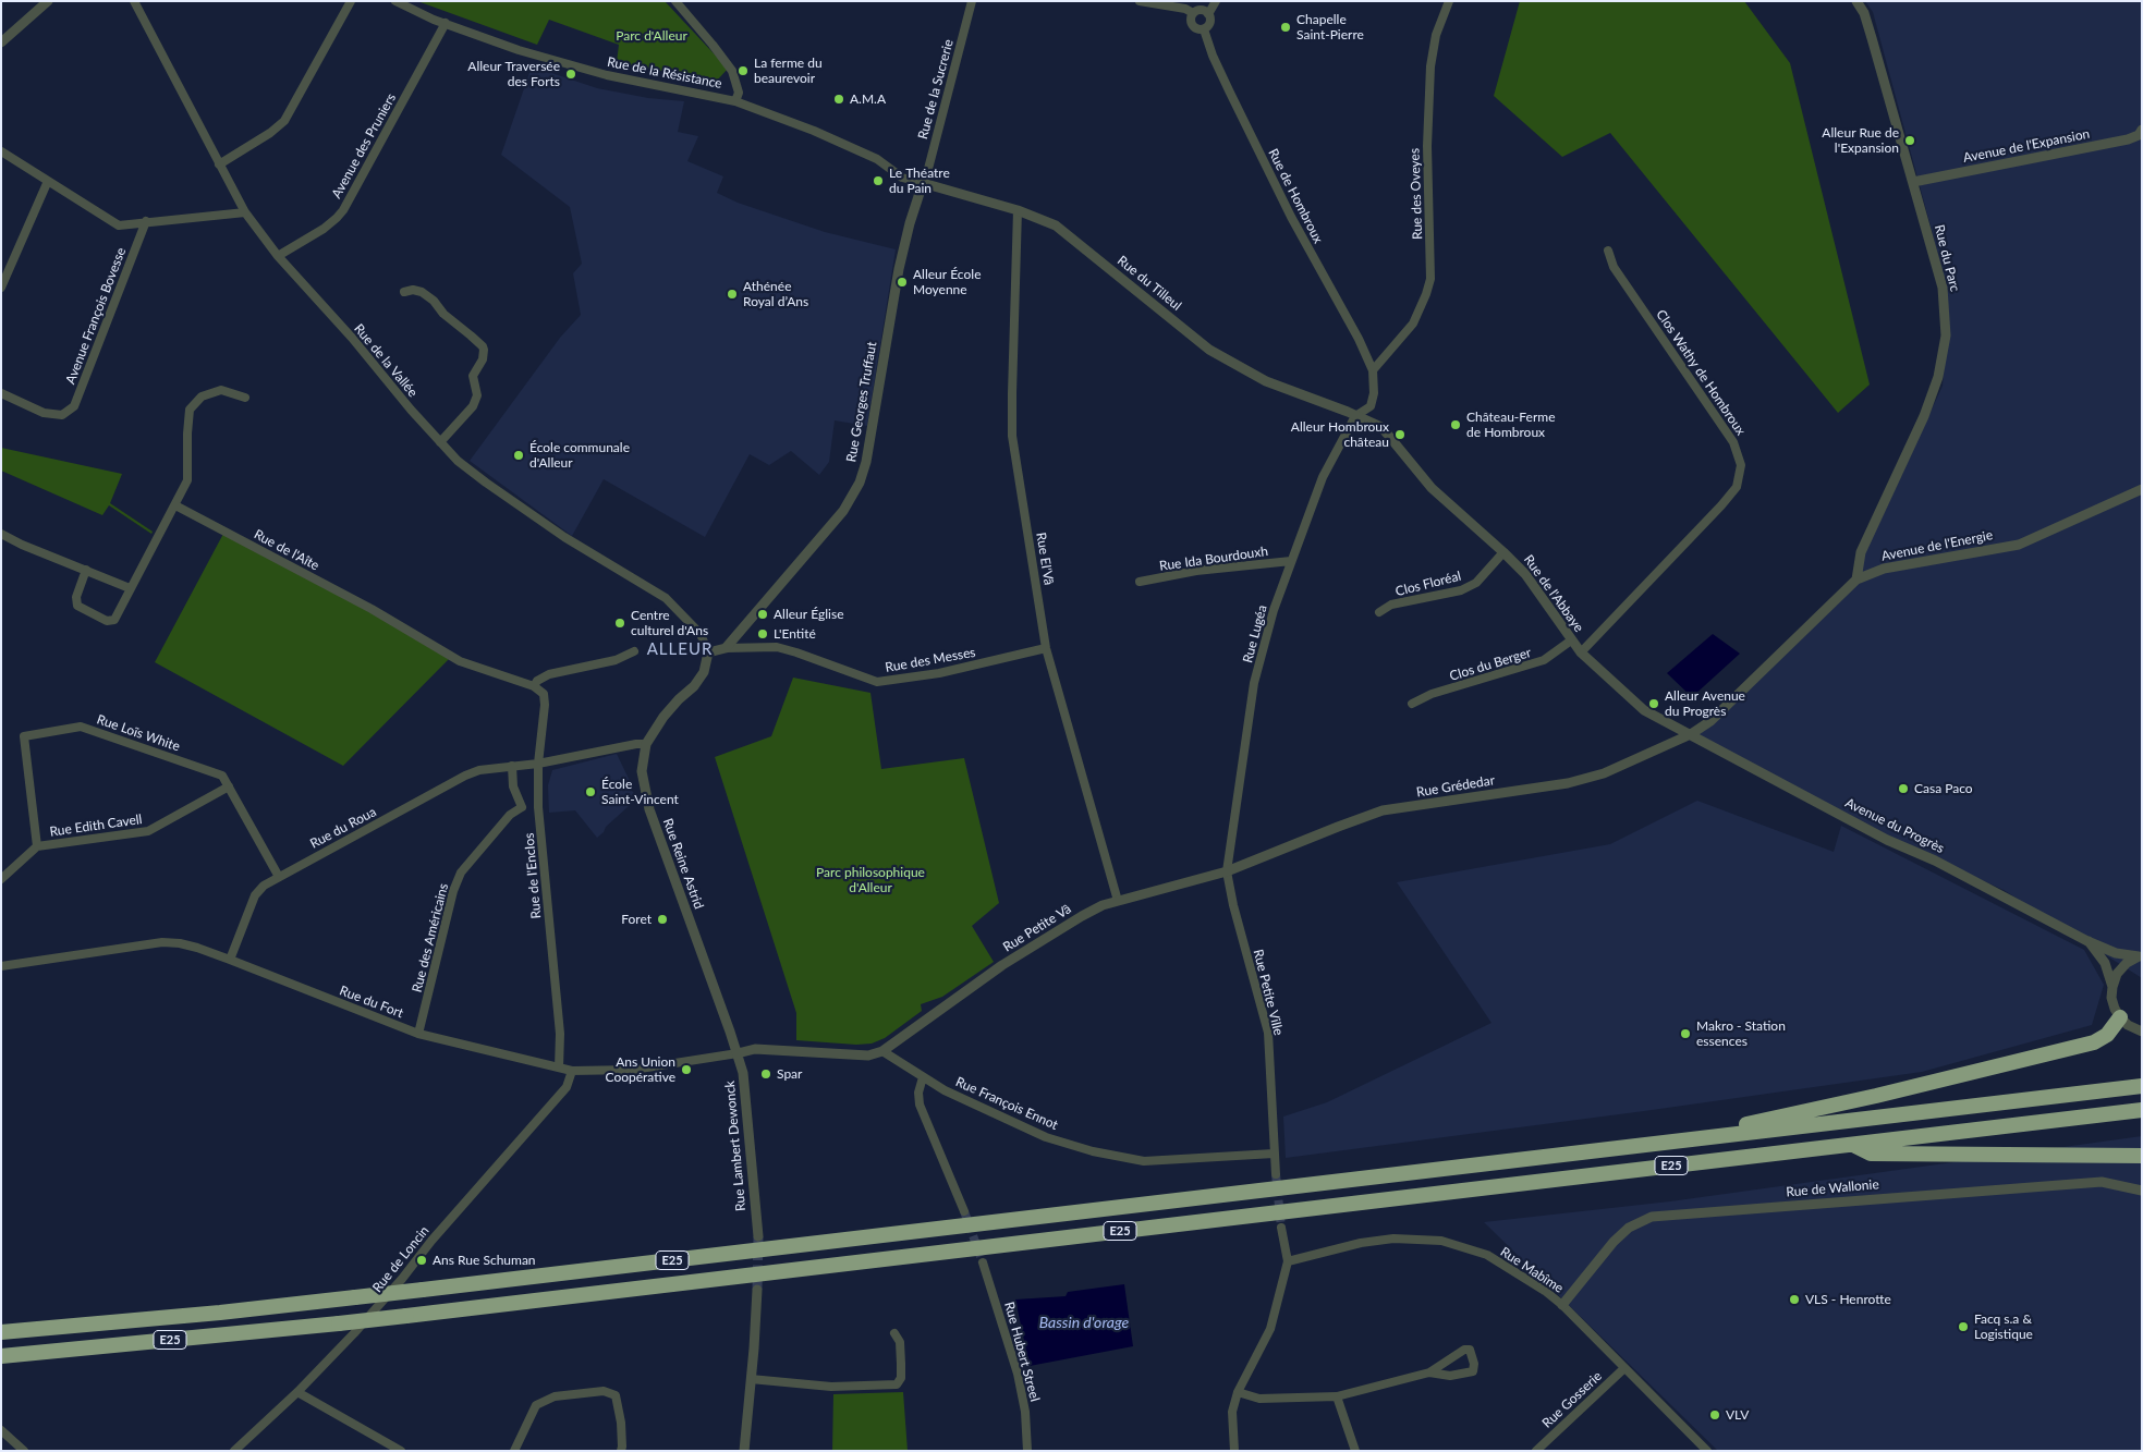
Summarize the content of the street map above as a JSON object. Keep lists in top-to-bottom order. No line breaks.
{"streets":{"highway":["E25"],"street":["Rue de la Résistance","Rue de la Sucrerie","Avenue des Pruniers","Avenue de l'Expansion","Rue des Oveyes","Rue de Hombroux","Rue du Parc","Rue du Tilleul","Avenue François Bovesse","Rue de la Vallée","Clos Wathy de Hombroux","Rue Georges Truffaut","Avenue de l'Energie","Rue de l'Aîte","Rue El'Vâ","Rue Ida Bourdouxh","Clos Floréal","Rue de l'Abbaye","Rue Lugéa","Rue des Messes","Clos du Berger","Rue Loïs White","Rue Grédedar","Rue Edith Cavell","Avenue du Progrès","Rue du Roua","Rue Reine Astrid","Rue de l'Enclos","Rue Petite Vâ","Rue des Américains","Rue Petite Ville","Rue du Fort","Rue François Ennot","Rue Lambert Dewonck","Rue de Wallonie","Rue de Loncin","Rue Mabîme","Rue Hubert Streel","Rue Gosserie"]},"crossings":[["Rue de la Résistance","Rue de la Sucrerie"],["Rue de la Résistance","Avenue des Pruniers"],["Rue de la Résistance","Rue du Tilleul"],["Rue de la Résistance","Rue Georges Truffaut"],["Rue de la Sucrerie","Rue du Tilleul"],["Rue de la Sucrerie","Rue Georges Truffaut"],["Avenue des Pruniers","Rue de la Vallée"],["Avenue de l'Expansion","Rue du Parc"],["Rue des Oveyes","Rue de Hombroux"],["Rue des Oveyes","Rue Lugéa"],["Rue de Hombroux","Rue Lugéa"],["Rue du Parc","Avenue de l'Energie"],["Rue du Tilleul","Rue Georges Truffaut"],["Rue du Tilleul","Rue El'Vâ"],["Rue du Tilleul","Rue de l'Abbaye"],["Rue du Tilleul","Rue Lugéa"],["Rue de la Vallée","Rue Reine Astrid"],["Clos Wathy de Hombroux","Rue de l'Abbaye"],["Rue Georges Truffaut","Rue des Messes"],["Avenue de l'Energie","Rue de l'Abbaye"],["Avenue de l'Energie","Rue Grédedar"],["Avenue de l'Energie","Avenue du Progrès"],["Rue de l'Aîte","Rue de l'Enclos"],["Rue El'Vâ","Rue des Messes"],["Rue El'Vâ","Rue Petite Vâ"],["Rue Ida Bourdouxh","Rue Lugéa"],["Clos Floréal","Rue de l'Abbaye"],["Rue de l'Abbaye","Rue Lugéa"],["Rue de l'Abbaye","Clos du Berger"],["Rue de l'Abbaye","Rue Grédedar"],["Rue de l'Abbaye","Avenue du Progrès"],["Rue Lugéa","Rue Grédedar"],["Rue Lugéa","Rue Petite Vâ"],["Rue Lugéa","Rue Petite Ville"],["Rue Loïs White","Rue Edith Cavell"],["Rue Grédedar","Avenue du Progrès"],["Rue Grédedar","Rue Petite Vâ"],["Rue Grédedar","Rue Petite Ville"],["Rue du Roua","Rue Reine Astrid"],["Rue du Roua","Rue de l'Enclos"],["Rue du Roua","Rue du Fort"],["Rue Reine Astrid","Rue du Fort"],["Rue Reine Astrid","Rue Lambert Dewonck"],["Rue de l'Enclos","Rue du Fort"],["Rue Petite Vâ","Rue Petite Ville"],["Rue Petite Vâ","Rue François Ennot"],["Rue des Américains","Rue du Fort"],["Rue Petite Ville","Rue François Ennot"],["Rue du Fort","Rue Lambert Dewonck"],["Rue du Fort","Rue de Loncin"],["Rue de Wallonie","Rue Mabîme"],["Rue Mabîme","Rue Gosserie"]],"districts":["ALLEUR"],"water":["Bassin d'orage"],"parks":["Parc d'Alleur","Parc philosophique d'Alleur"],"places":["Chapelle Saint-Pierre","La ferme du beaurevoir","Alleur Traversée des Forts","A.M.A","Alleur Rue de l'Expansion","Le Théatre du Pain","Alleur École Moyenne","Athénée Royal d’Ans","Château-Ferme de Hombroux","Alleur Hombroux château","École communale d'Alleur","Alleur Église","Centre culturel d'Ans","L'Entité","Alleur Avenue du Progrès","Casa Paco","École Saint-Vincent","Foret","Makro - Station essences","Ans Union Coopérative","Spar","Ans Rue Schuman","VLS - Henrotte","Facq s.a & Logistique","VLV"]}
